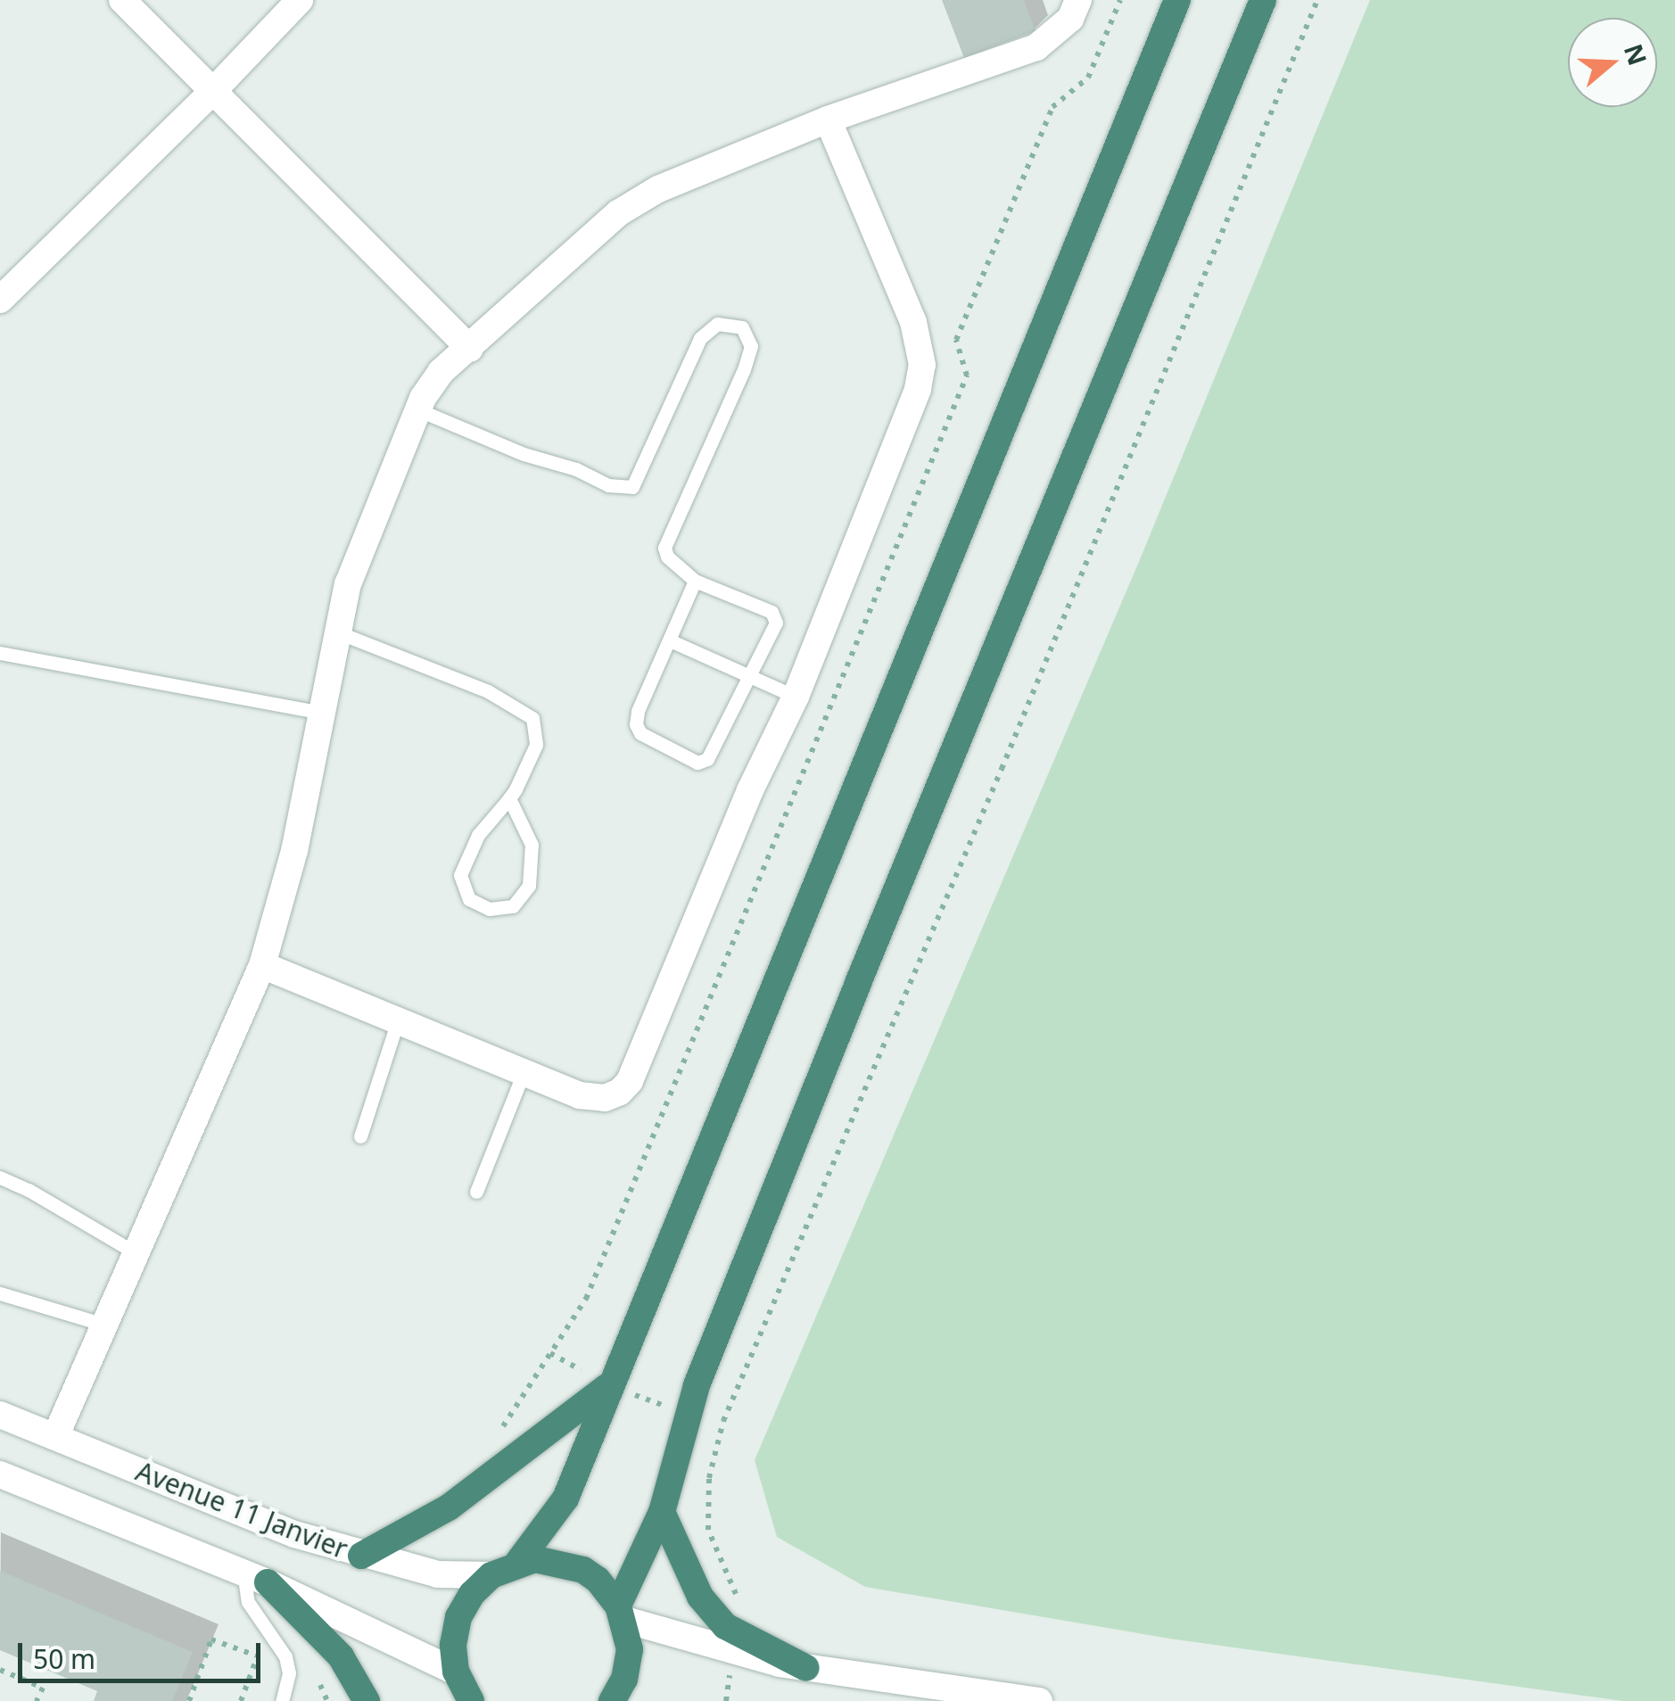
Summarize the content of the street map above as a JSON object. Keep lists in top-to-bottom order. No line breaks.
{"streets":{"street":["Avenue 11 Janvier"]},"scale_bar":"50 m","north":"right"}
